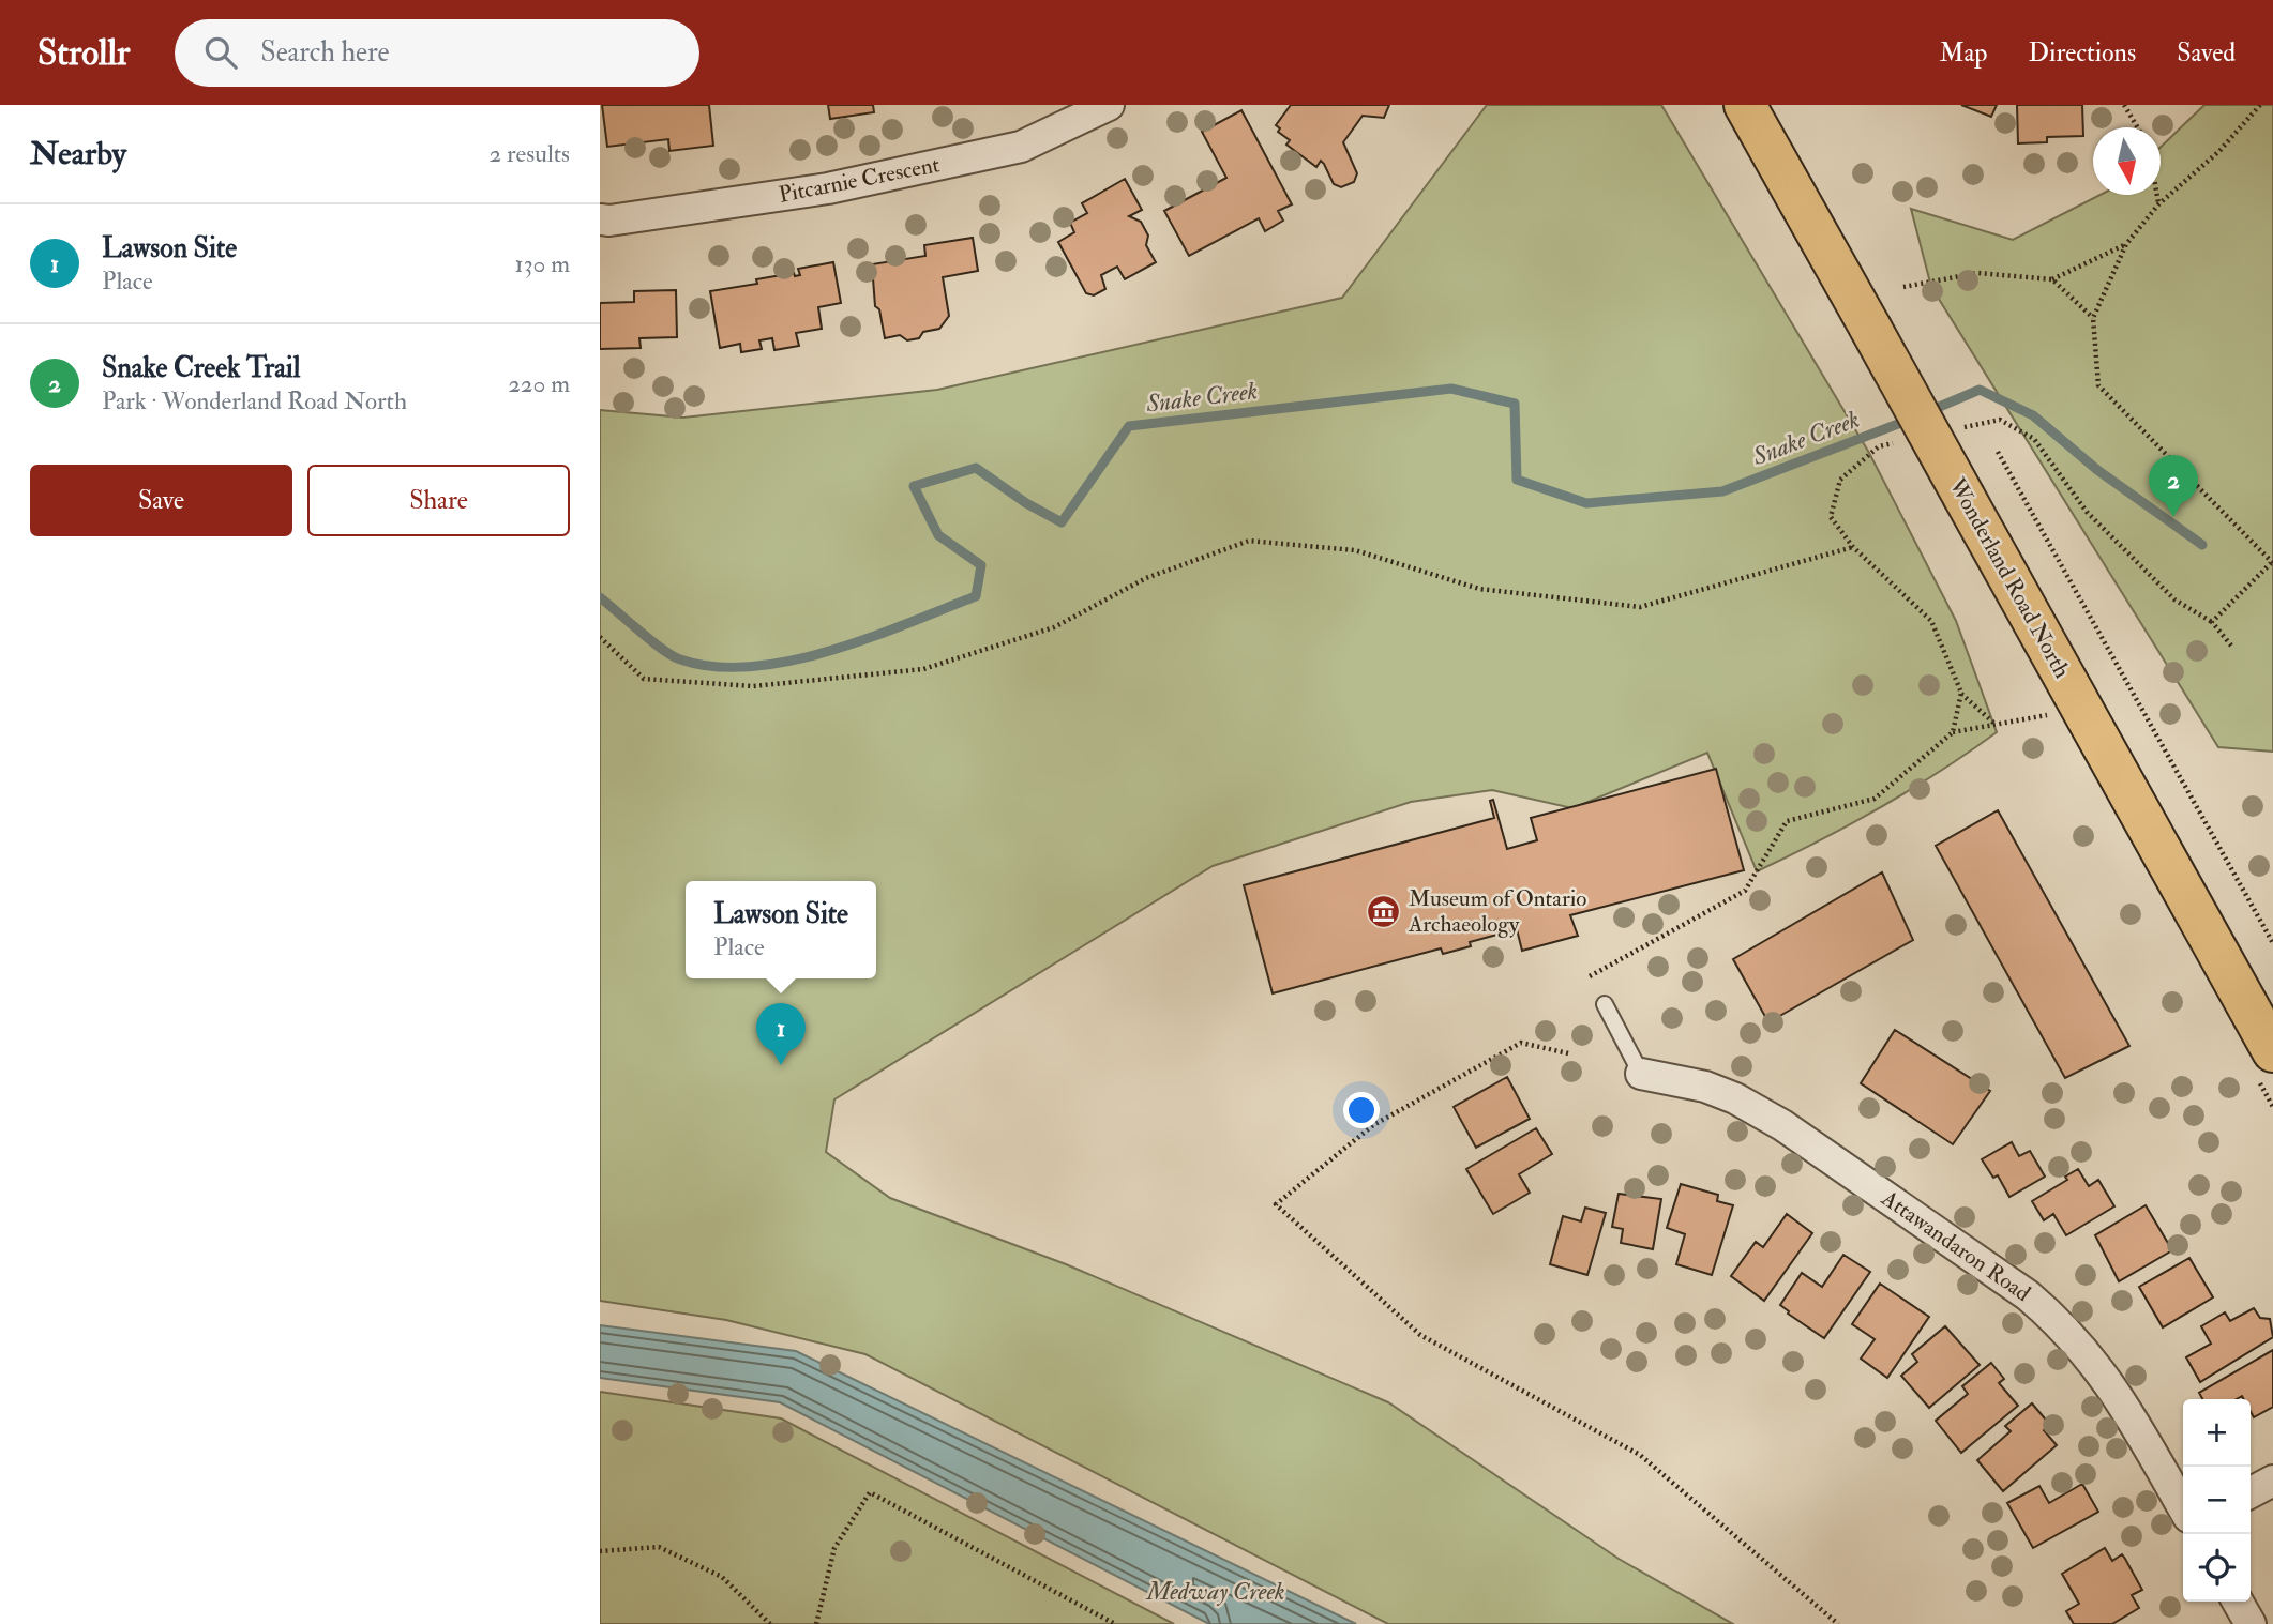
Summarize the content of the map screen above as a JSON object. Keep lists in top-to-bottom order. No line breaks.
{"streets":{"main road":["Wonderland Road North"],"street":["Pitcarnie Crescent","Attawandaron Road"]},"water":["Snake Creek","Medway Creek"],"places":{"museum":["Museum of Ontario Archaeology"]},"north":"bottom","page":{"header":"Strollr","search":"Search here","nav":["Map","Directions","Saved"],"heading":["Nearby","2 results"],"list":[{"mark":"1","name":"Lawson Site","note":"Place","value":"130 m"},{"mark":"2","name":"Snake Creek Trail","note":"Park · Wonderland Road North","value":"220 m"}],"buttons":["Save","Share"],"pins":["2","1"],"popup":["Lawson Site","Place"],"map_buttons":["+","−"]}}
